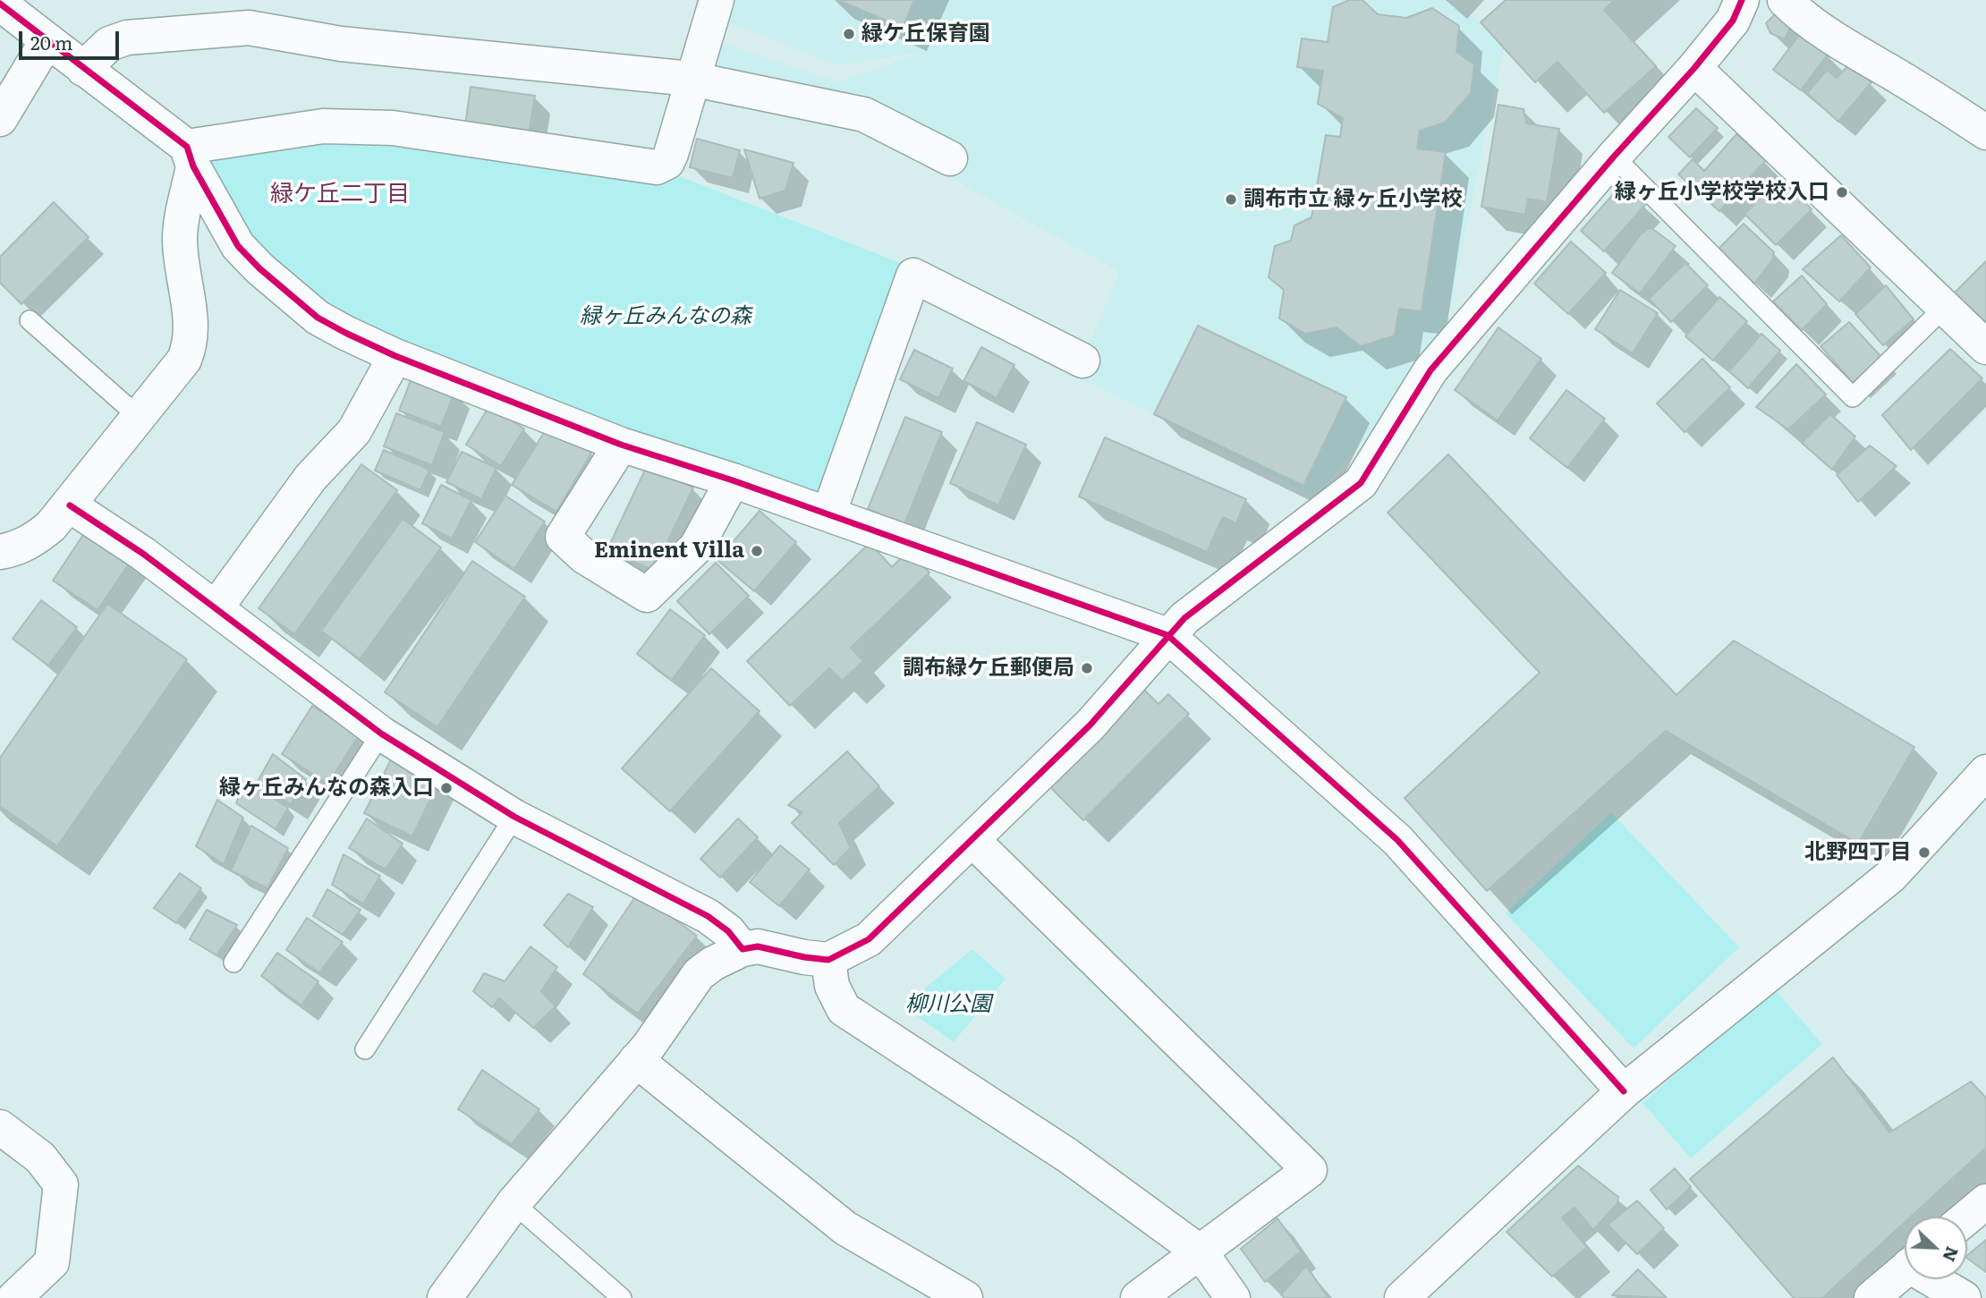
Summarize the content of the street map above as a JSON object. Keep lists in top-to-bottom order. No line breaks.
{"districts":["緑ケ丘二丁目"],"parks":["緑ヶ丘みんなの森","柳川公園"],"places":["緑ケ丘保育園","緑ヶ丘小学校学校入口","調布市立 緑ヶ丘小学校","Eminent Villa","調布緑ケ丘郵便局","緑ヶ丘みんなの森入口","北野四丁目"],"scale_bar":"20 m","north":"bottom right"}
